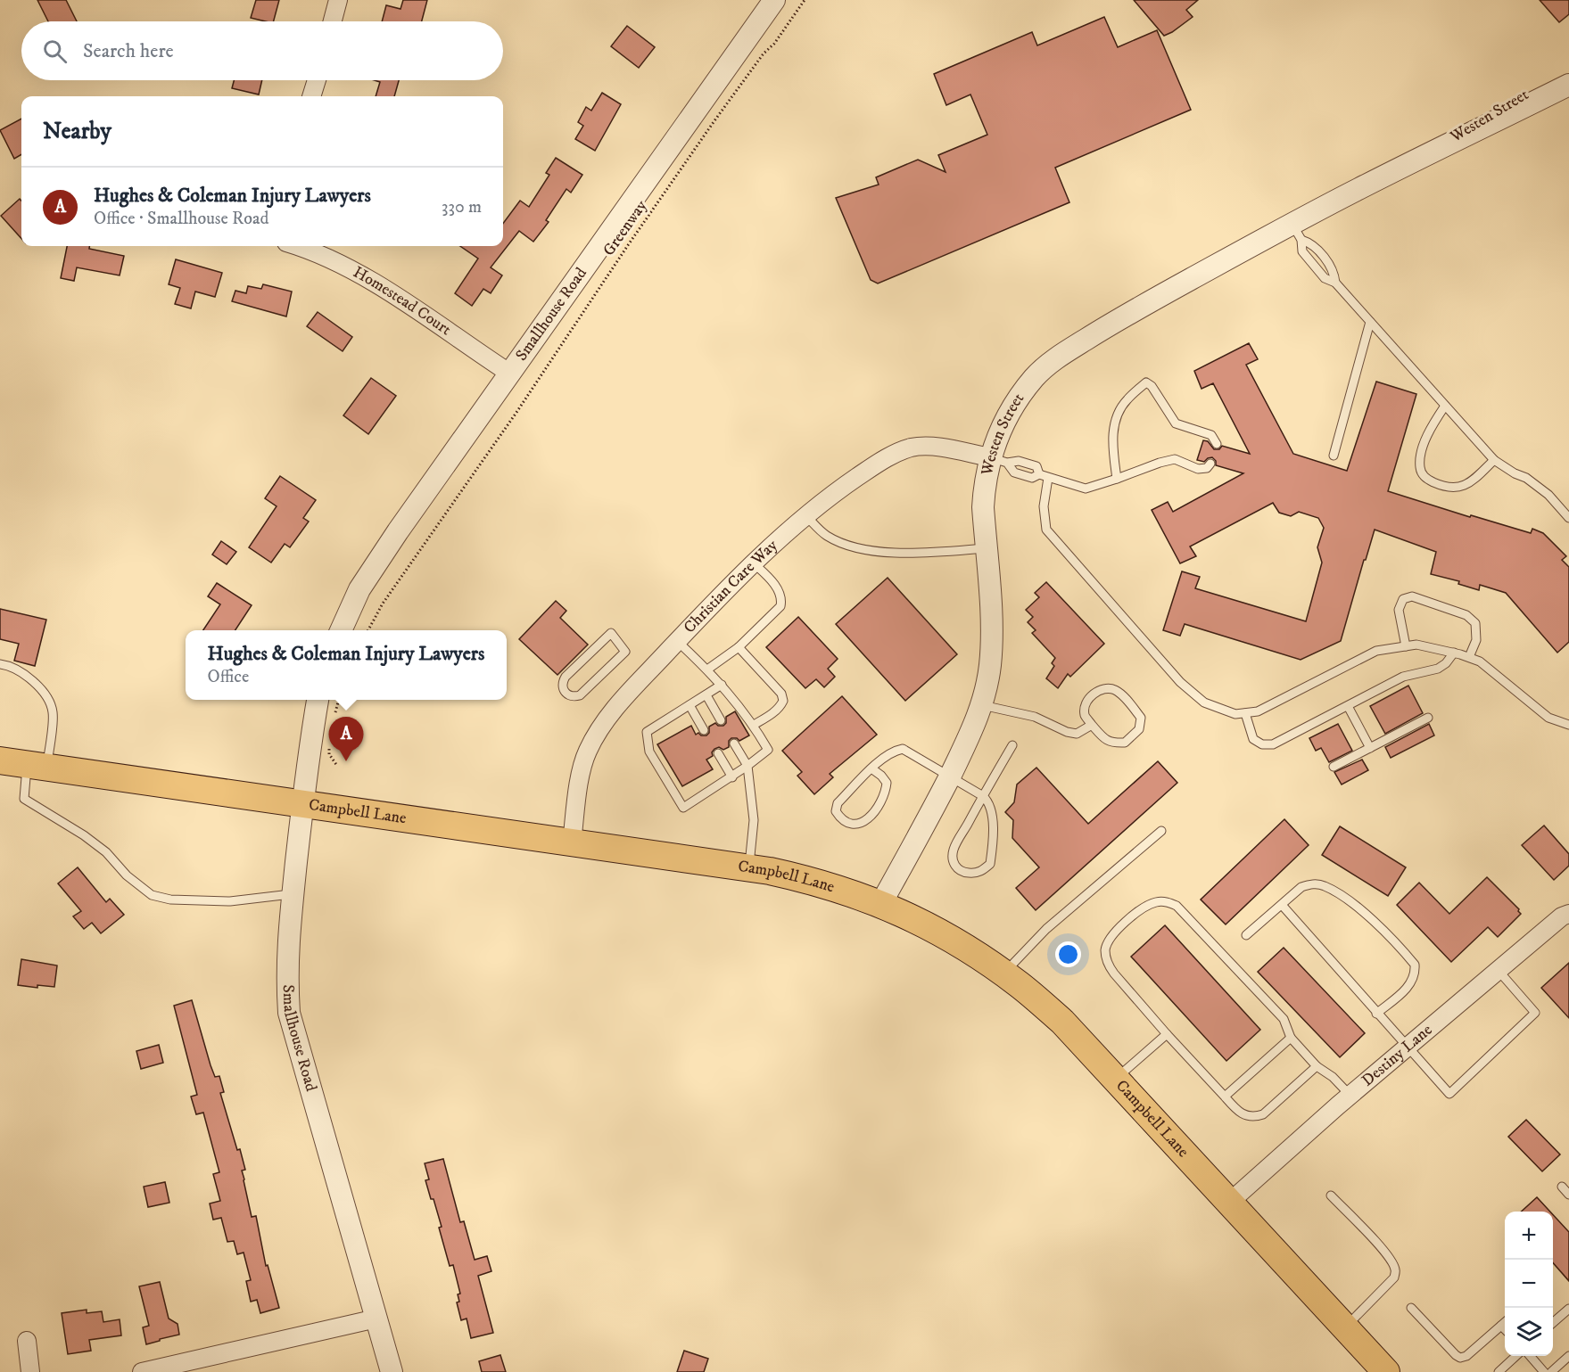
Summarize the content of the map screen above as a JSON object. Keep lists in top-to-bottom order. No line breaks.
{"streets":{"main road":["Campbell Lane"],"street":["Westen Street","Homestead Court","Smallhouse Road","Christian Care Way","Destiny Lane"],"path":["Greenway"]},"crossings":[["Westen Street","Christian Care Way"],["Westen Street","Campbell Lane"],["Homestead Court","Smallhouse Road"],["Smallhouse Road","Campbell Lane"],["Christian Care Way","Campbell Lane"],["Campbell Lane","Destiny Lane"]],"page":{"search":"Search here","heading":"Nearby","list":[{"mark":"A","name":"Hughes & Coleman Injury Lawyers","note":"Office · Smallhouse Road","value":"330 m"}],"popup":["Hughes & Coleman Injury Lawyers","Office"],"pins":"A","map_buttons":["+","−"]}}
